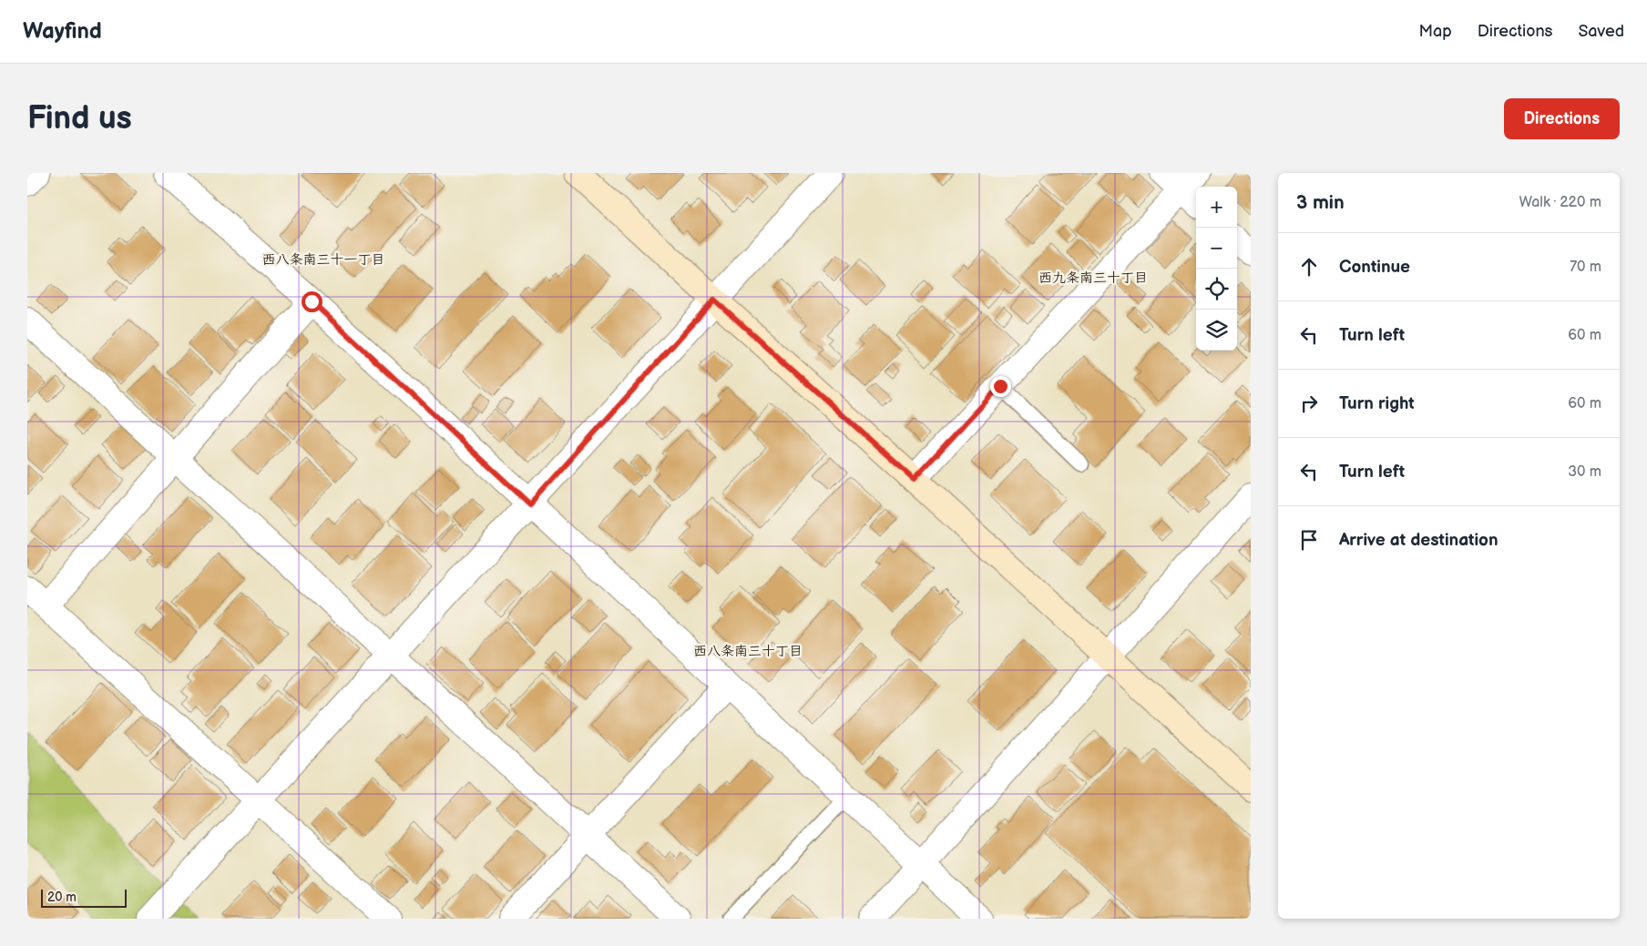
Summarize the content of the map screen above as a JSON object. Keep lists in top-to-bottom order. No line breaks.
{"districts":["西八条南三十一丁目","西九条南三十丁目","西八条南三十丁目"],"scale_bar":"20 m","page":{"header":"Wayfind","nav":["Map","Directions","Saved"],"buttons":"Directions","title":"Find us","heading":["3 min","Walk · 220 m"],"map_buttons":["+","−"],"list":[["Continue","70 m"],["Turn left","60 m"],["Turn right","60 m"],["Turn left","30 m"],"Arrive at destination"],"scale":"20 m"}}
